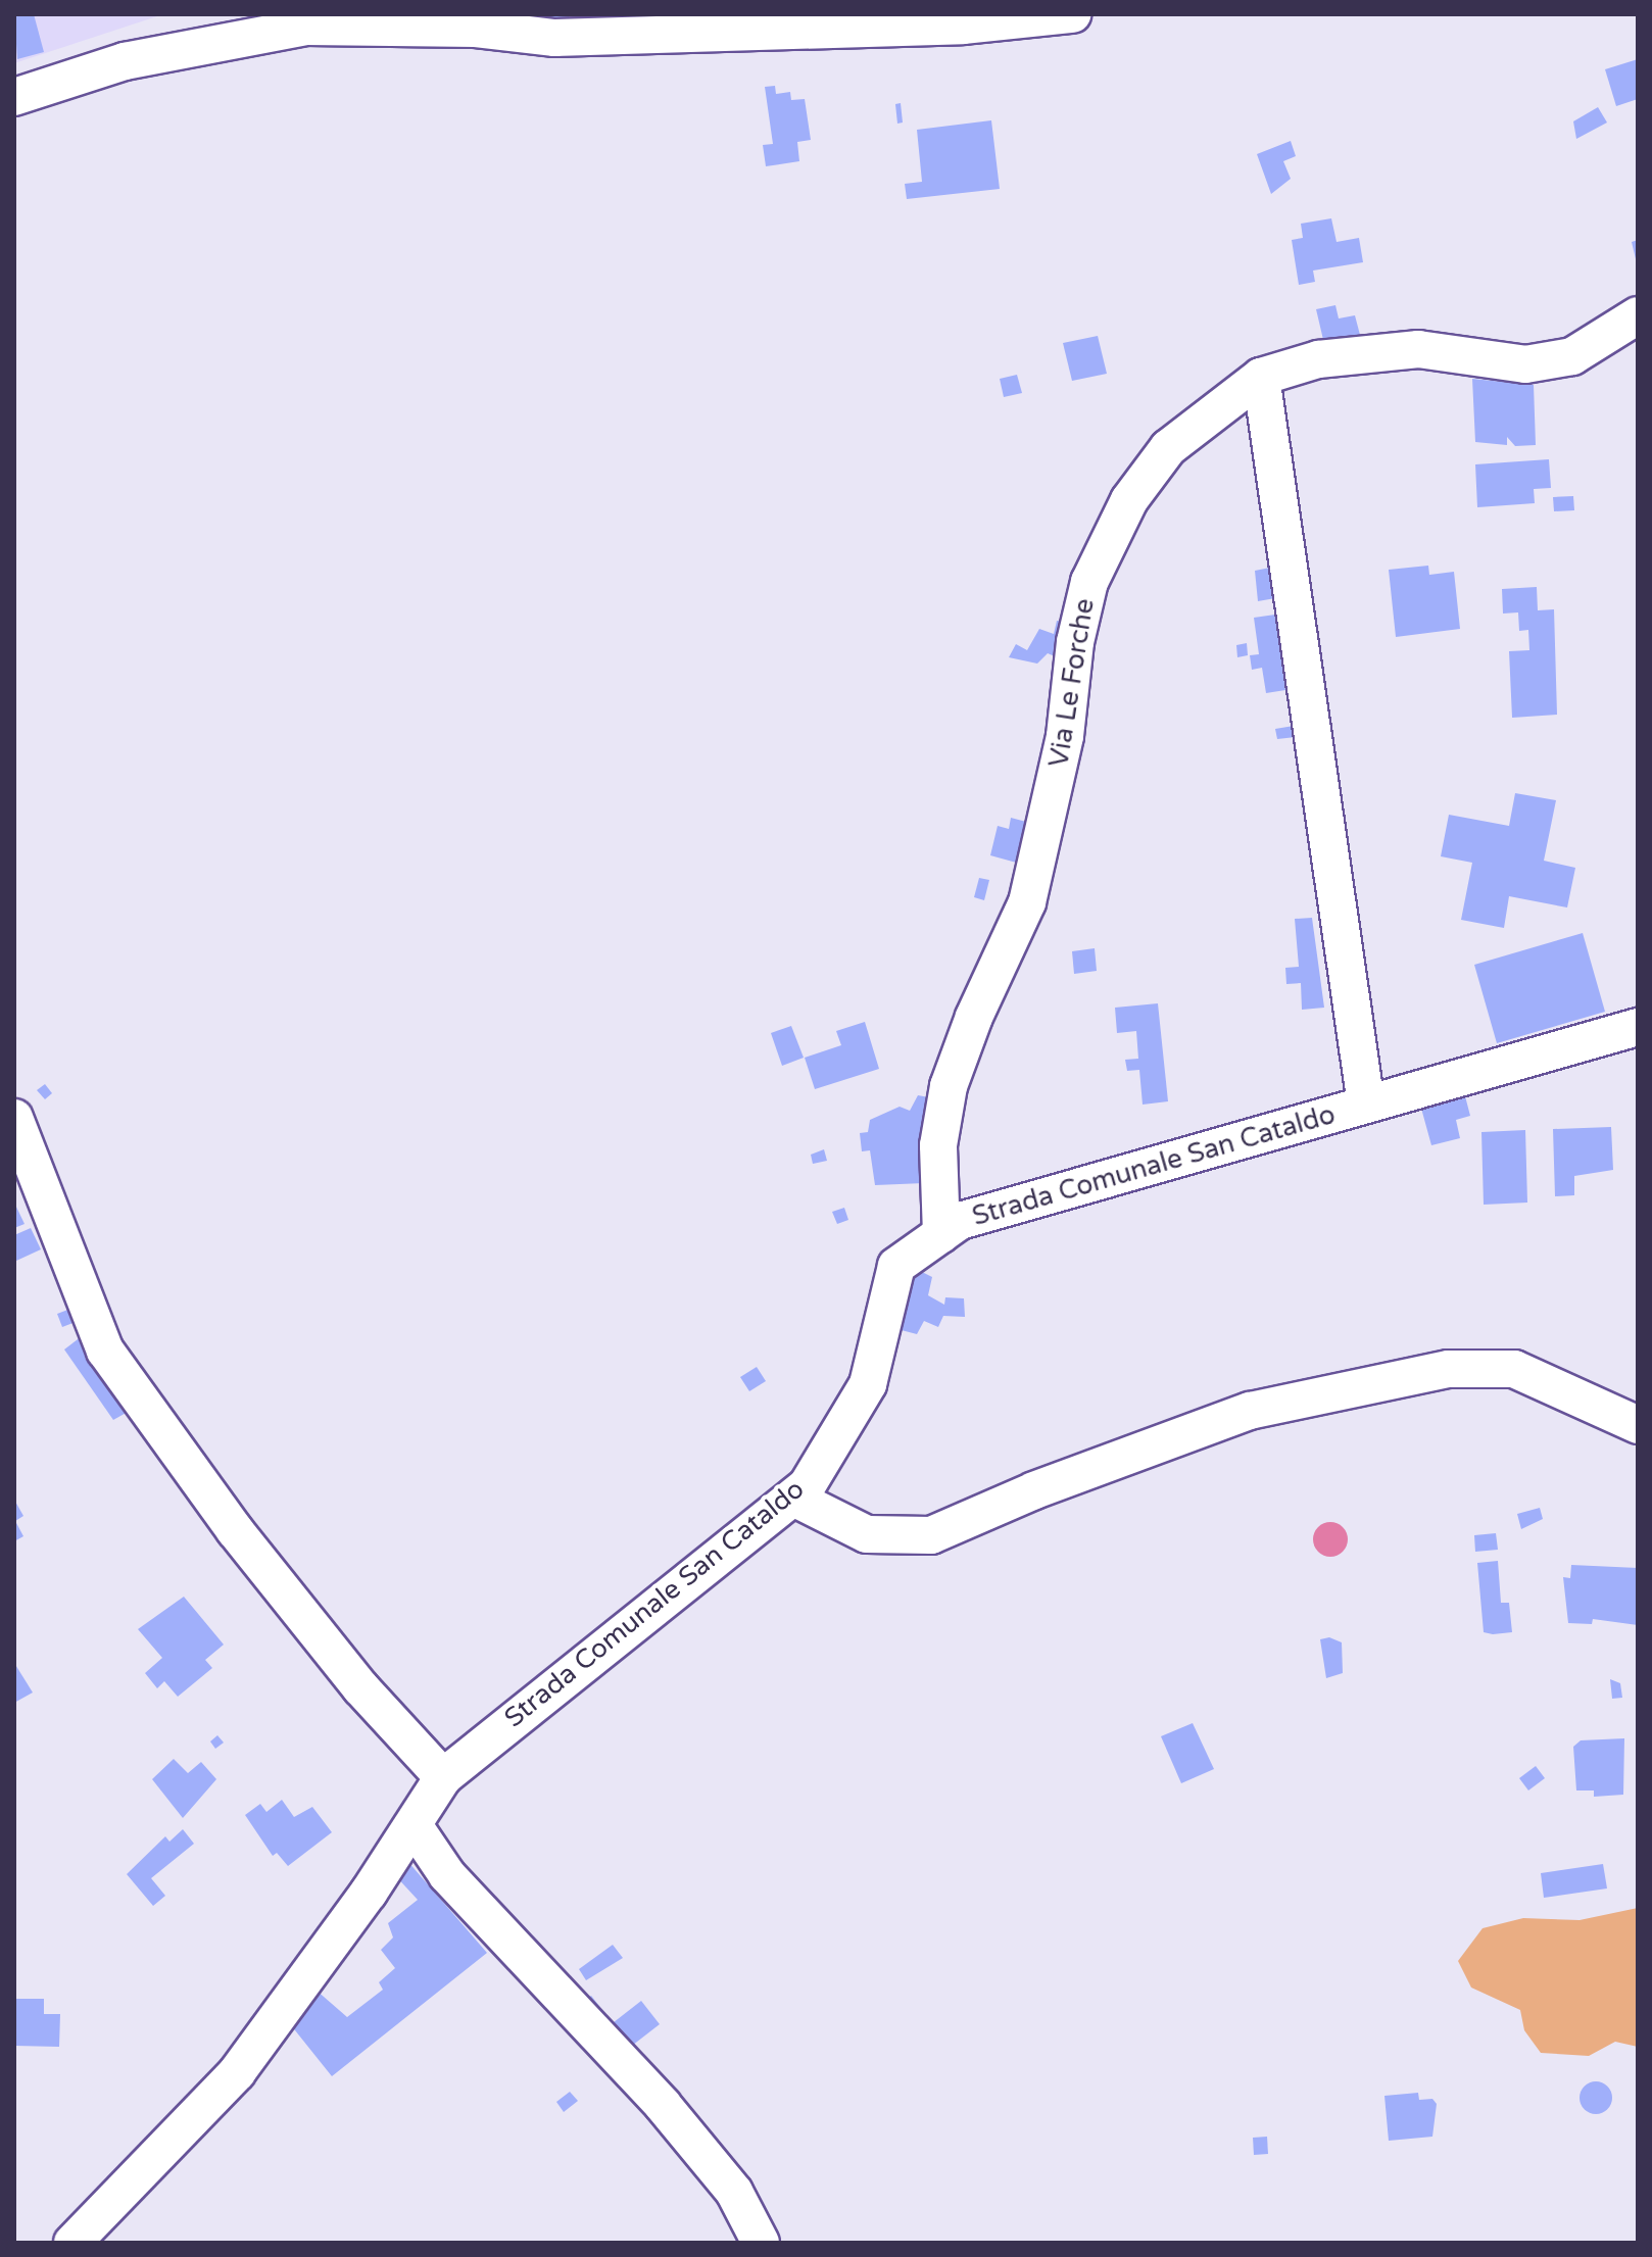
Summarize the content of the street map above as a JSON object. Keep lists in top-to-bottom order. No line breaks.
{"streets":{"street":["Via Le Forche","Strada Comunale San Cataldo"]},"crossings":[["Via Le Forche","Strada Comunale San Cataldo"]]}
